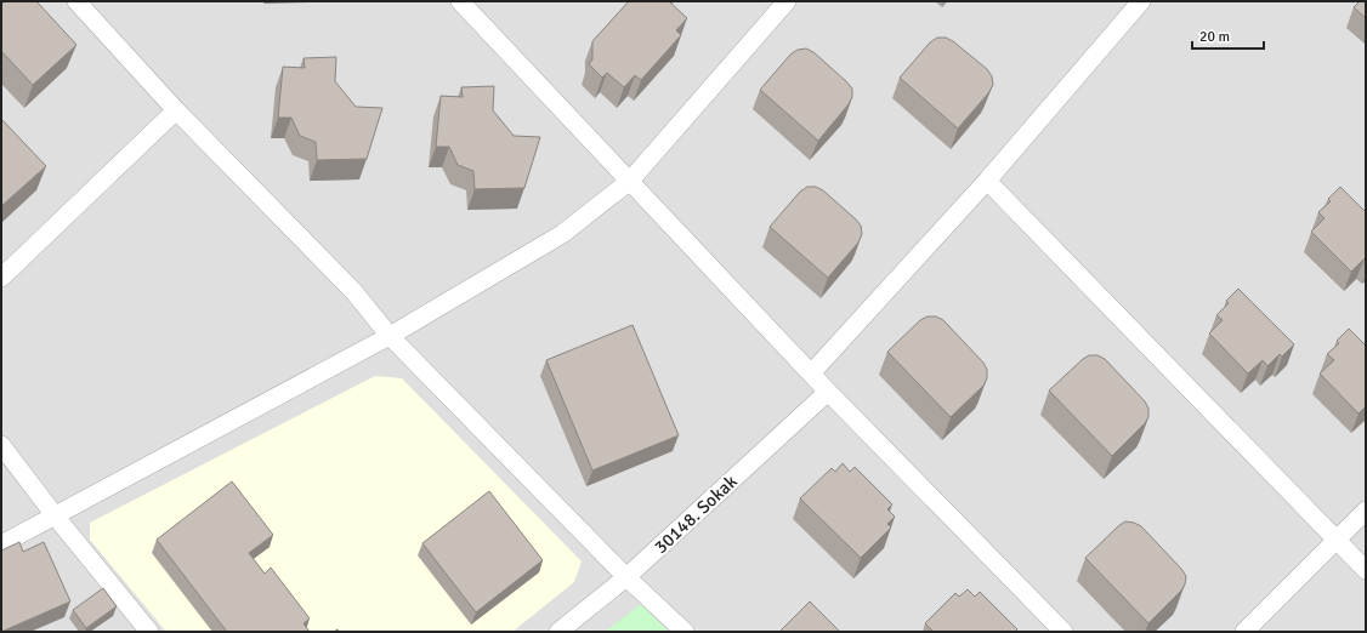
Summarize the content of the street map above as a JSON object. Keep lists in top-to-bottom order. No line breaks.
{"streets":{"street":["30148. Sokak"]},"scale_bar":"20 m"}
